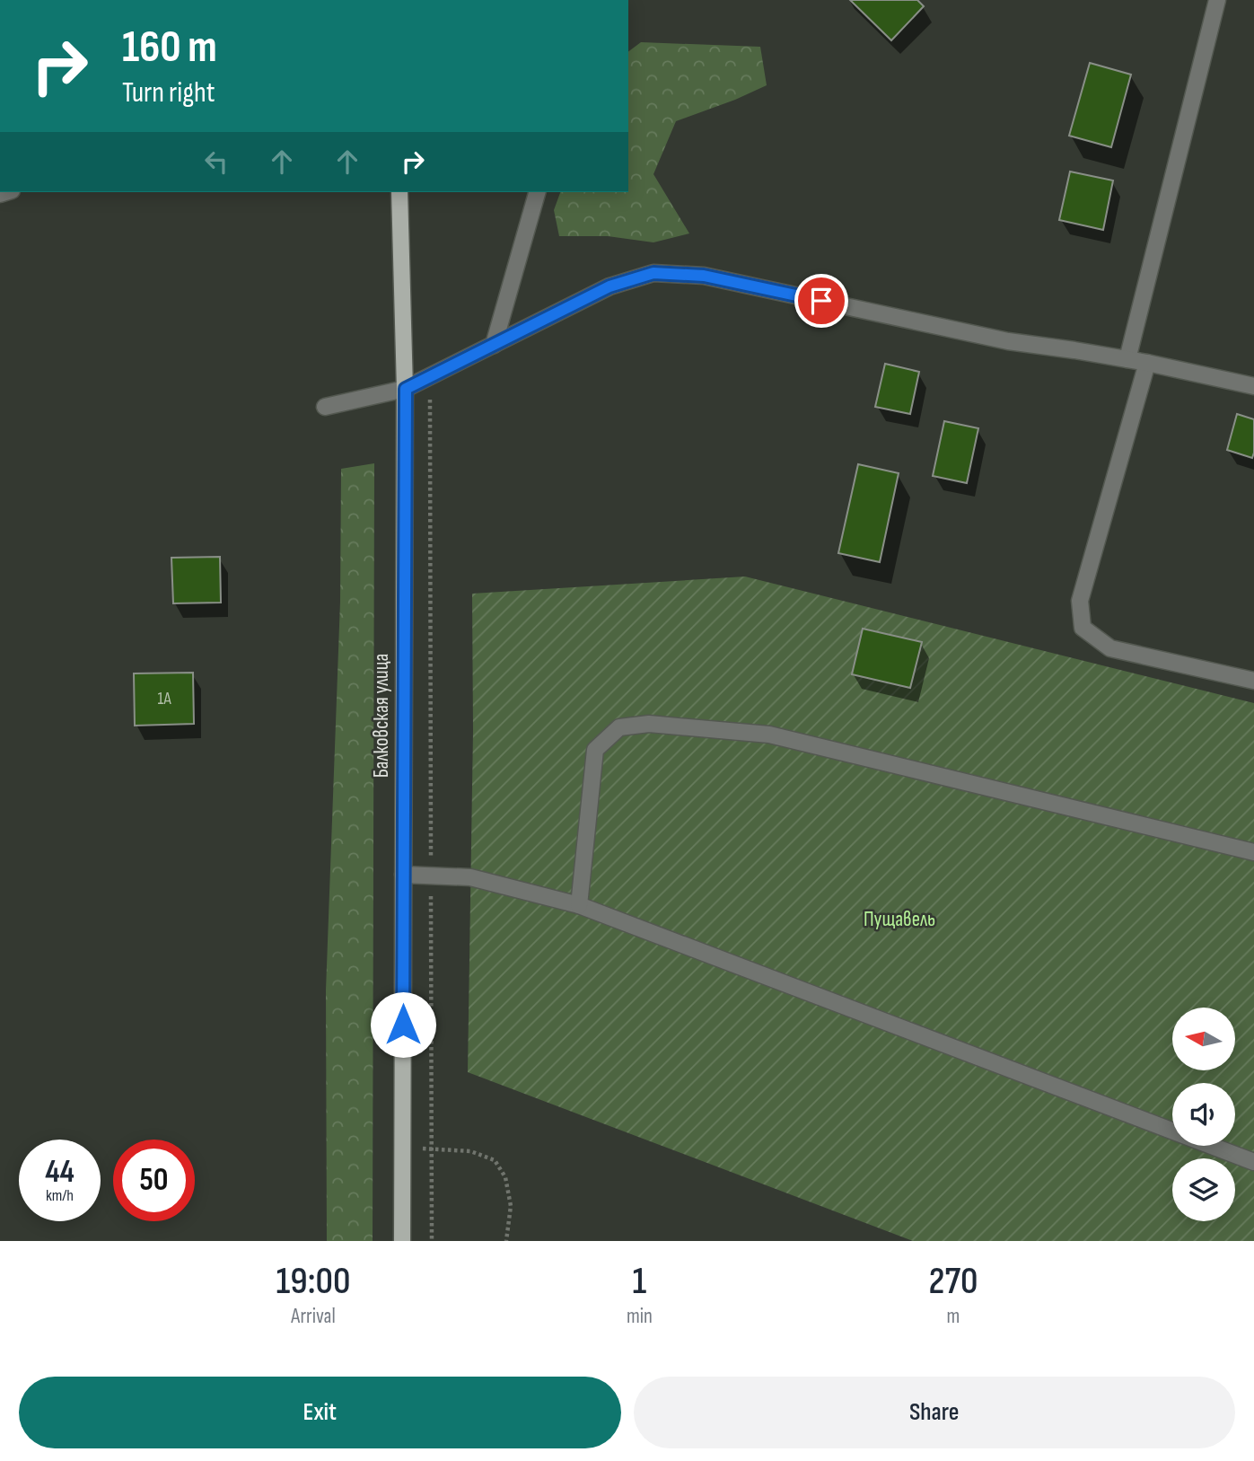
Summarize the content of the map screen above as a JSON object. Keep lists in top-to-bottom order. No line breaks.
{"streets":{"main road":["Балковская улица"]},"parks":["Пущавель"],"house_numbers":["1А"],"north":"left","page":{"turn":["160 m","Turn right"],"speed":"44 km/h","limit":"50","eta":["19:00","Arrival","1","min","270","m"],"buttons":["Exit","Share"]}}
